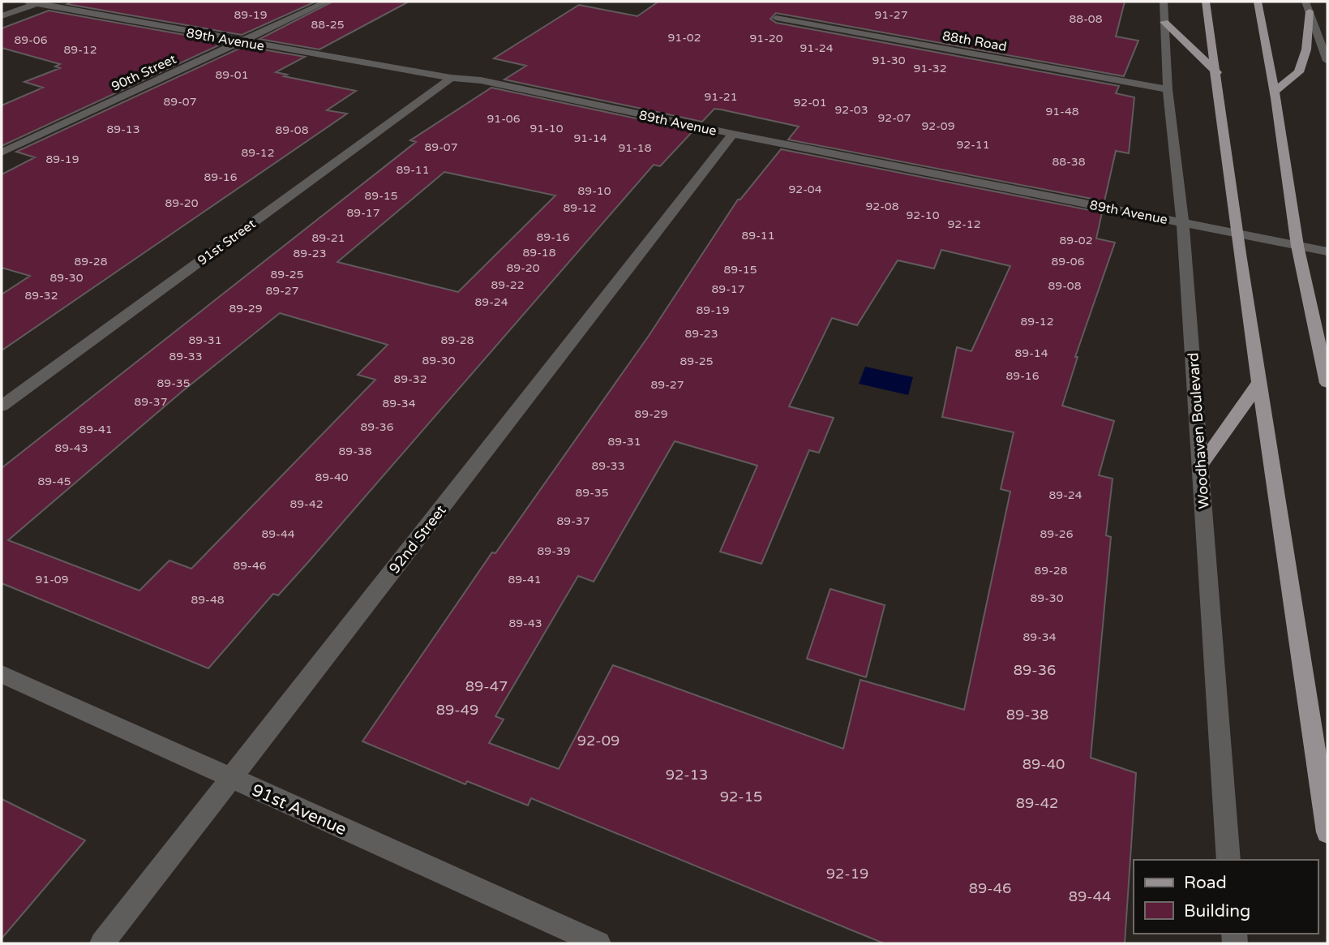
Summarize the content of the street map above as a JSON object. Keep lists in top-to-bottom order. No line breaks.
{"streets":{"street":["89th Avenue","88th Road","90th Street","91st Street","Woodhaven Boulevard","92nd Street","91st Avenue"]},"crossings":[["89th Avenue","90th Street"],["89th Avenue","91st Street"],["89th Avenue","Woodhaven Boulevard"],["89th Avenue","92nd Street"],["88th Road","Woodhaven Boulevard"],["92nd Street","91st Avenue"]],"house_numbers":["89-19","91-27","88-08","88-25","91-02","91-20","89-06","91-24","89-12","91-30","91-32","89-01","91-21","89-07","92-01","92-03","91-48","92-07","91-06","92-09","91-10","89-13","89-08","91-14","92-11","89-07","91-18","89-12","89-19","88-38","89-11","89-16","92-04","89-10","89-15","89-20","92-08","89-12","89-17","92-10","92-12","89-11","89-16","89-21","89-02","89-18","89-23","89-28","89-06","89-20","89-15","89-25","89-30","89-22","89-08","89-17","89-27","89-32","89-24","89-29","89-19","89-12","89-23","89-31","89-28","89-14","89-33","89-30","89-25","89-16","89-32","89-35","89-27","89-37","89-34","89-29","89-36","89-41","89-31","89-43","89-38","89-33","89-40","89-45","89-35","89-24","89-42","89-37","89-44","89-26","89-39","89-46","89-28","91-09","89-41","89-30","89-48","89-43","89-34","89-36","89-47","89-49","89-38","92-09","89-40","92-13","92-15","89-42","92-19","89-46","89-44"],"legend":["Road","Building"]}
